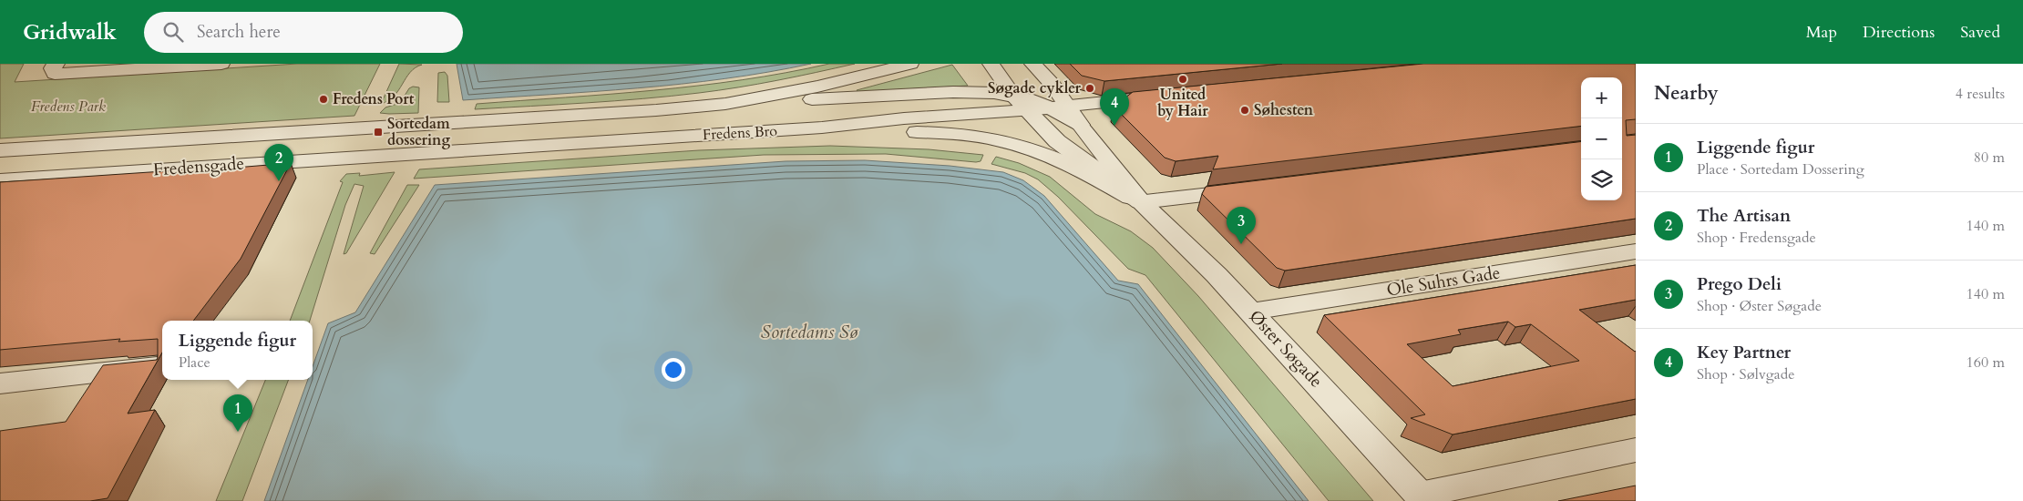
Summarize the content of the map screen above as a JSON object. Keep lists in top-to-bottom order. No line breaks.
{"streets":{"street":["Fredens Bro","Fredensgade","Ole Suhrs Gade","Øster Søgade"]},"crossings":[["Fredens Bro","Fredensgade"],["Fredens Bro","Øster Søgade"],["Ole Suhrs Gade","Øster Søgade"]],"water":["Sortedams Sø"],"parks":["Fredens Park"],"places":{"other":["United by Hair","Søgade cykler","Fredens Port","Søhesten"],"transit":["Sortedam dossering"]},"page":{"header":"Gridwalk","search":"Search here","nav":["Map","Directions","Saved"],"heading":["Nearby","4 results"],"map_buttons":["+","−"],"pins":["4","2","3","1"],"list":[{"mark":"1","name":"Liggende figur","note":"Place · Sortedam Dossering","value":"80 m"},{"mark":"2","name":"The Artisan","note":"Shop · Fredensgade","value":"140 m"},{"mark":"3","name":"Prego Deli","note":"Shop · Øster Søgade","value":"140 m"},{"mark":"4","name":"Key Partner","note":"Shop · Sølvgade","value":"160 m"}],"popup":["Liggende figur","Place"]}}
